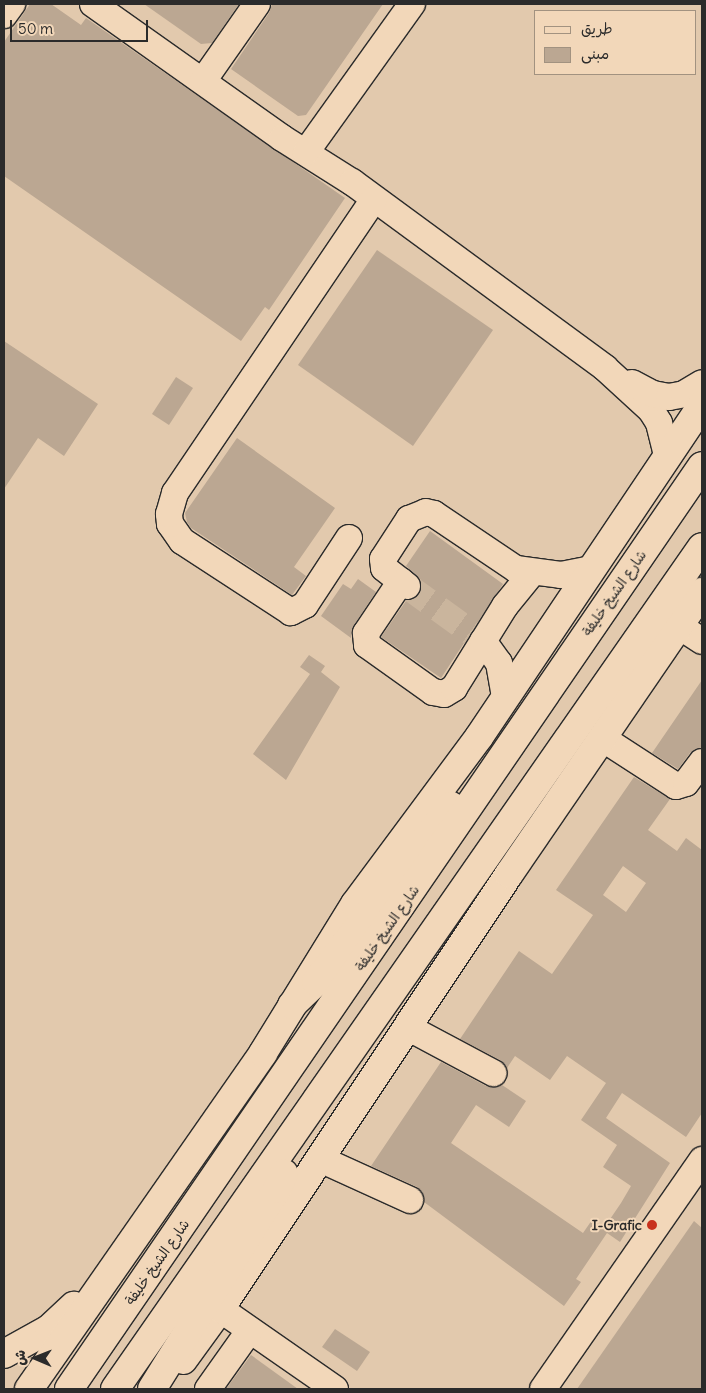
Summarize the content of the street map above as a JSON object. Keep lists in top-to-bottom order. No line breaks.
{"streets":{"main road":["شارع الشيخ خليفة"]},"places":["I-Grafic"],"legend":["طريق","مبنى"],"scale_bar":"50 m","north":"left"}
